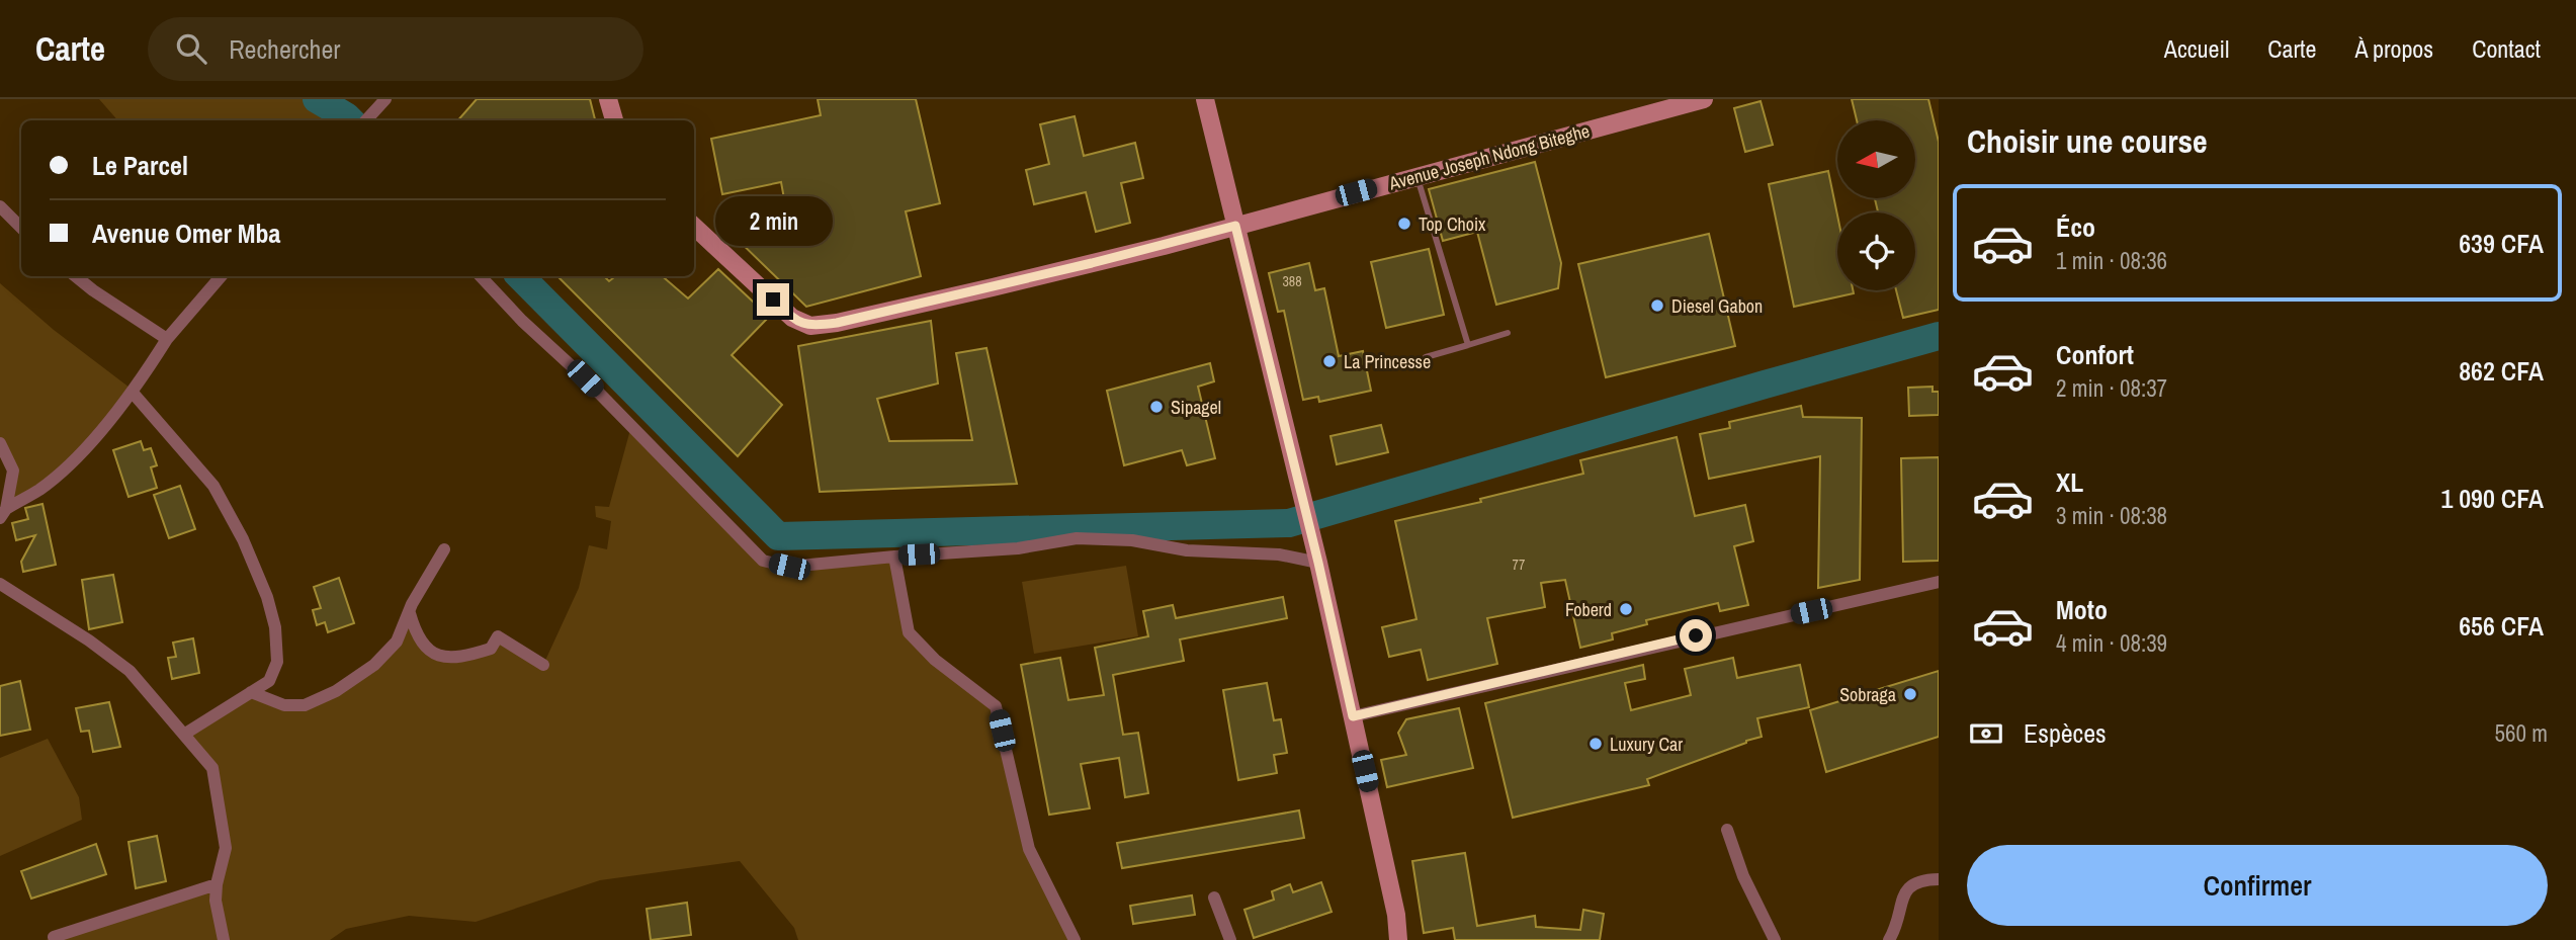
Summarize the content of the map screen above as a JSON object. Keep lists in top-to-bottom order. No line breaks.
{"streets":{"street":["Avenue Joseph Ndong Biteghe"]},"places":["Top Choix","Diesel Gabon","La Princesse","Sipagel","Foberd","Sobraga","Luxury Car"],"house_numbers":["388","77"],"north":"left","page":{"header":"Carte","search":"Rechercher","nav":["Accueil","Carte","À propos","Contact"],"heading":"Choisir une course","banner":["Le Parcel","Avenue Omer Mba"],"list":[{"name":"Éco","note":"1 min · 08:36","value":"639 CFA"},{"name":"Confort","note":"2 min · 08:37","value":"862 CFA"},{"name":"XL","note":"3 min · 08:38","value":"1 090 CFA"},{"name":"Moto","note":"4 min · 08:39","value":"656 CFA"}],"bubble":"2 min","pay":["Espèces","560 m"],"buttons":"Confirmer"}}
